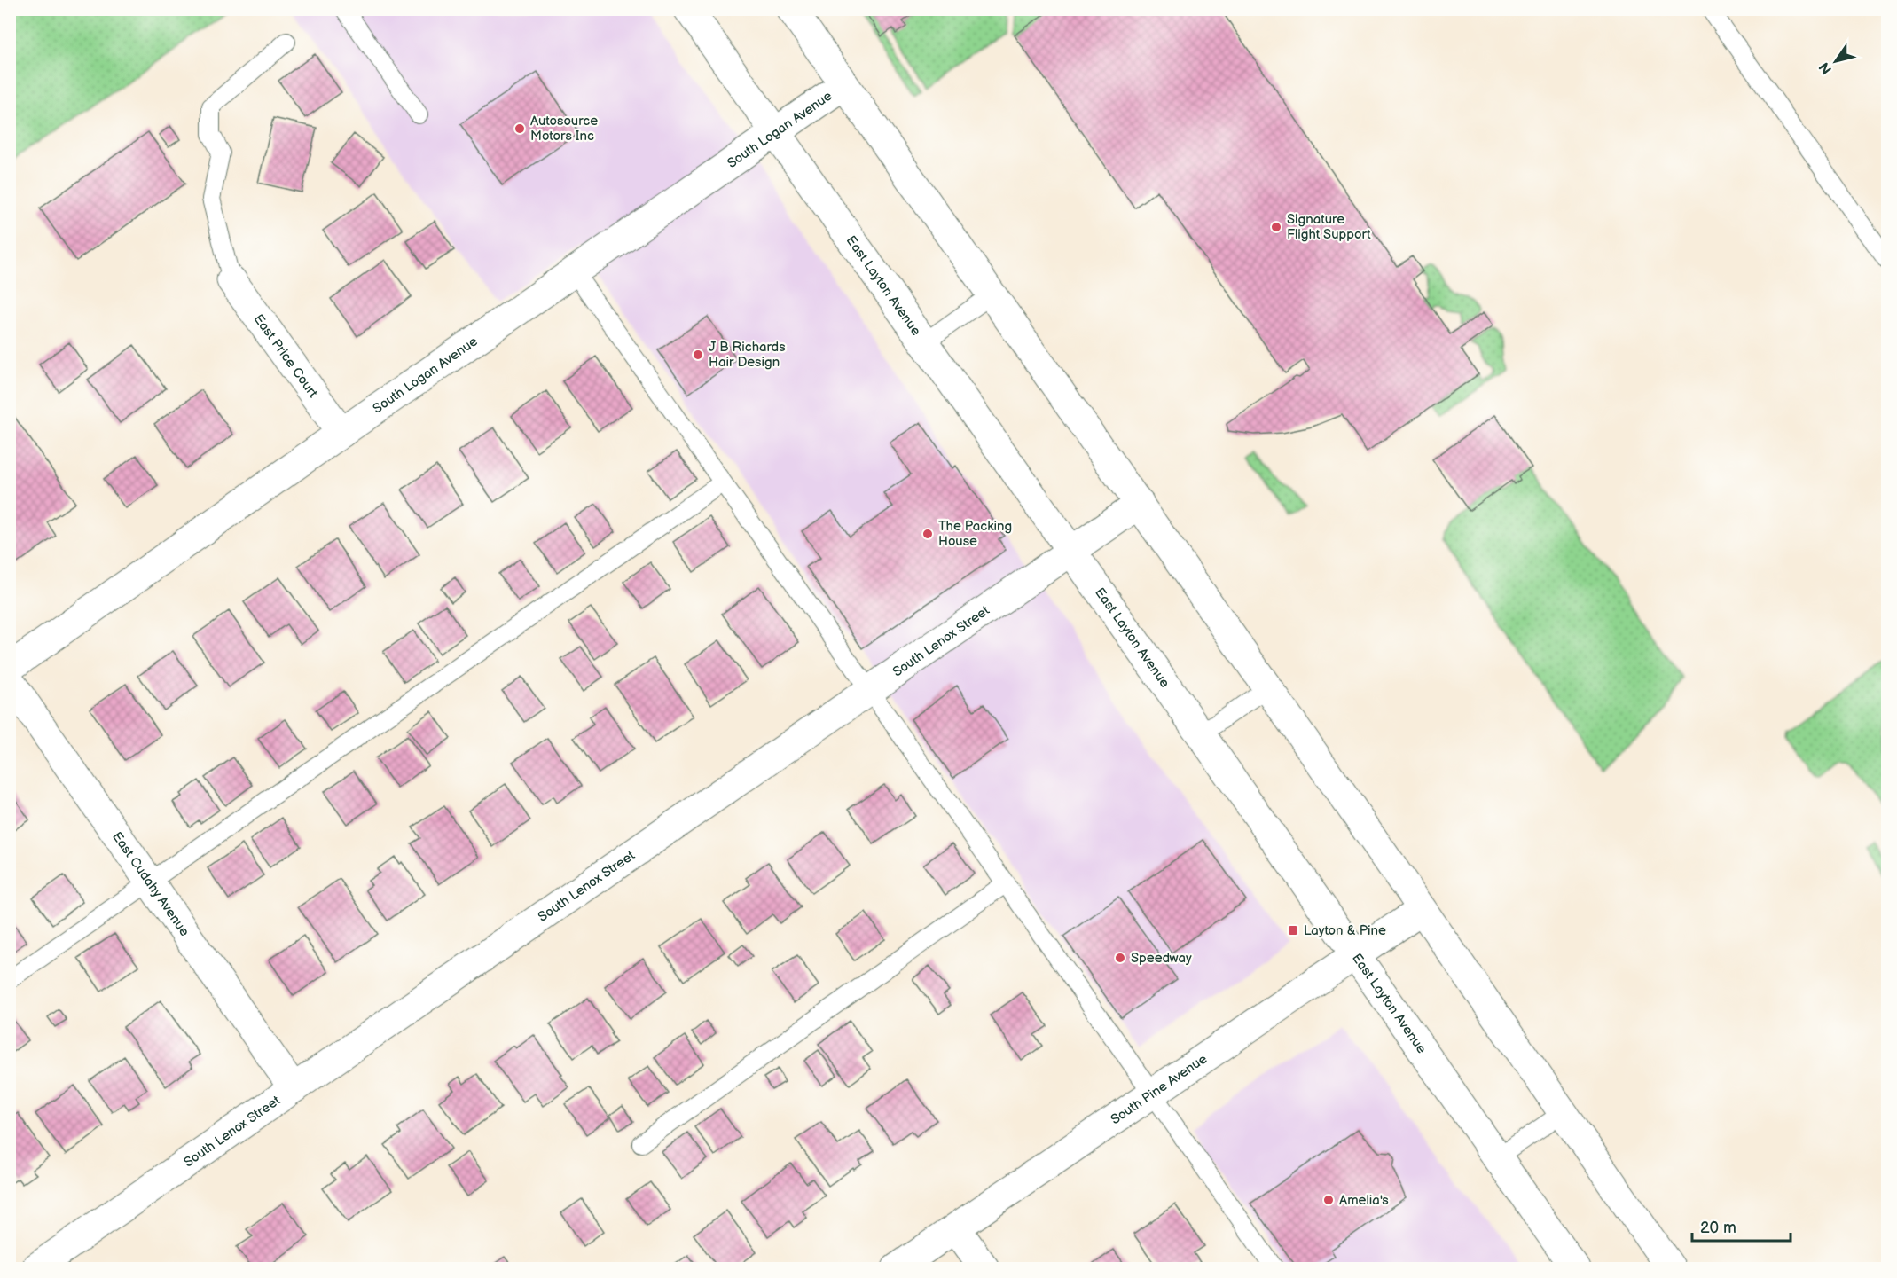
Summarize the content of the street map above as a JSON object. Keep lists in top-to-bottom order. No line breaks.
{"streets":{"street":["South Logan Avenue","East Layton Avenue","East Price Court","South Lenox Street","East Cudahy Avenue","South Pine Avenue"]},"crossings":[["South Logan Avenue","East Layton Avenue"],["South Logan Avenue","East Price Court"],["East Layton Avenue","South Lenox Street"],["East Layton Avenue","South Pine Avenue"],["South Lenox Street","East Cudahy Avenue"]],"places":{"other":["Autosource Motors Inc","Signature Flight Support","J B Richards Hair Design","The Packing House","Speedway","Amelia's"],"transit":["Layton & Pine"]},"scale_bar":"20 m","north":"bottom left"}
